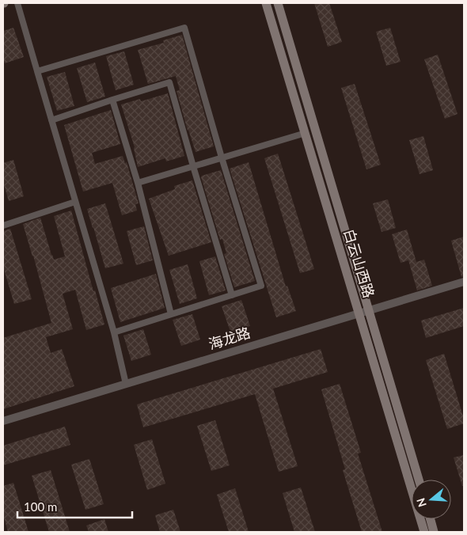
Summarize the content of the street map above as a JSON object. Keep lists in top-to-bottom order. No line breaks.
{"streets":{"main road":["白云山西路"],"street":["海龙路"]},"crossings":[["白云山西路","海龙路"]],"scale_bar":"100 m","north":"left"}
